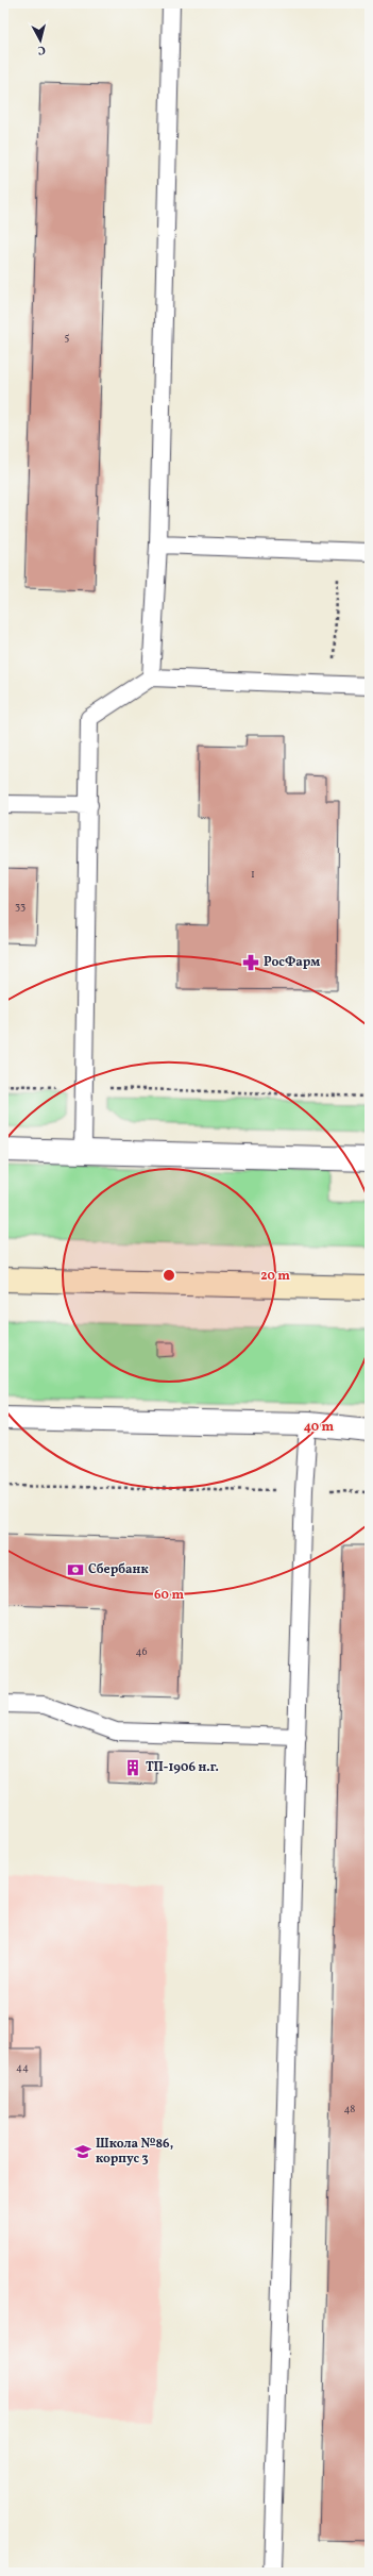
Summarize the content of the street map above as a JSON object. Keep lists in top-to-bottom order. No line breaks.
{"places":{"pharmacy":["РосФарм"],"bank":["Сбербанк"],"building":["ТП-1906 н.г."],"school or university":["Школа №86, корпус 3"]},"house_numbers":["5","1","33","46","44","48"],"north":"bottom","rings":["20 m","40 m","60 m"]}
